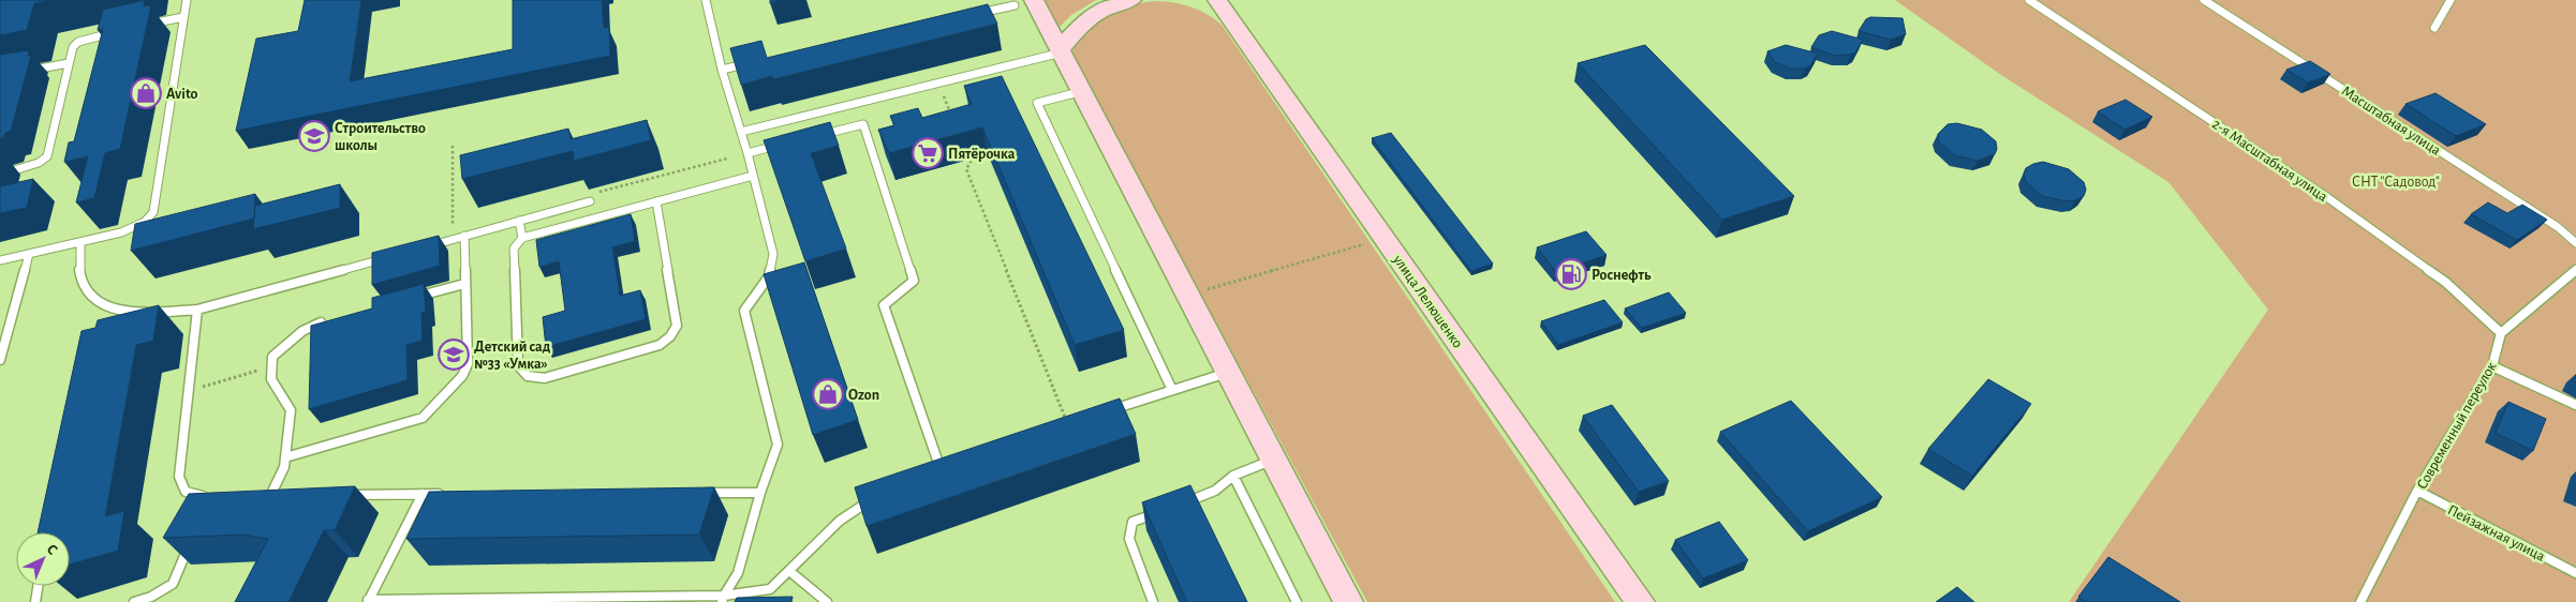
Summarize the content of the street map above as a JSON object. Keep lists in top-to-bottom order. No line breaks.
{"streets":{"street":["улица Лелюшенко"],"lane":["Масштабная улица","2-я Масштабная улица","Современный переулок","Пейзажная улица"]},"crossings":[["2-я Масштабная улица","Современный переулок"],["Современный переулок","Пейзажная улица"]],"parks":["СНТ \"Садовод\""],"places":{"shop":["Avito","Ozon"],"school or university":["Строительство школы","Детский сад №33 «Умка»"],"supermarket":["Пятёрочка"],"fuel station":["Роснефть"]},"north":"top right"}
